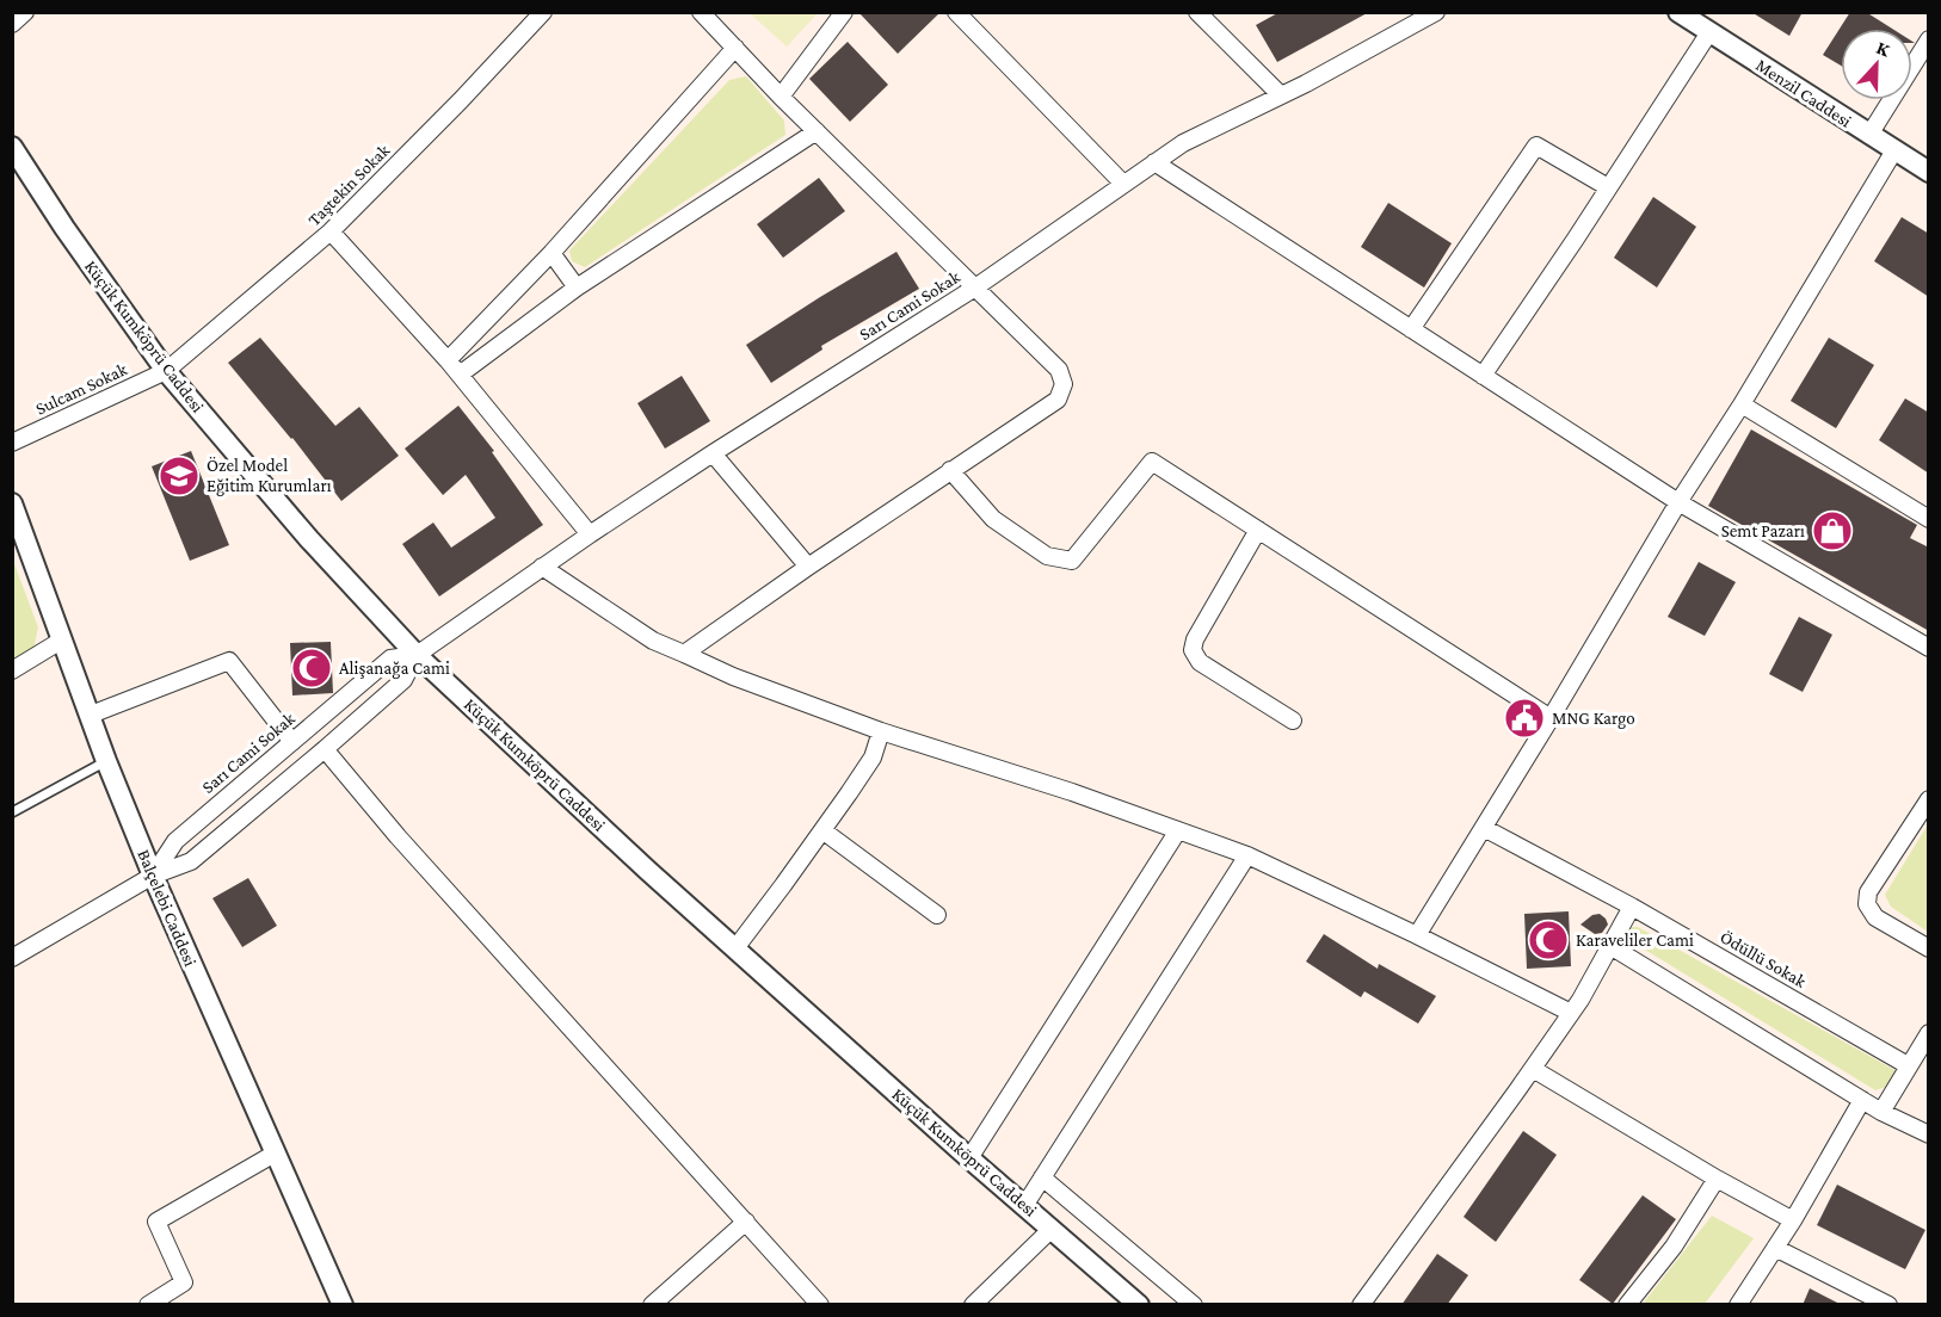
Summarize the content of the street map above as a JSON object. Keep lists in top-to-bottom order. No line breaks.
{"streets":{"street":["Menzil Caddesi","Taştekin Sokak","Sarı Cami Sokak","Küçük Kumköprü Caddesi","Sulcam Sokak","Balçelebi Caddesi","Ödüllü Sokak"]},"crossings":[["Taştekin Sokak","Küçük Kumköprü Caddesi"],["Taştekin Sokak","Sulcam Sokak"],["Sarı Cami Sokak","Küçük Kumköprü Caddesi"],["Sarı Cami Sokak","Balçelebi Caddesi"],["Küçük Kumköprü Caddesi","Sulcam Sokak"]],"places":{"school or university":["Özel Model Eğitim Kurumları"],"shop":["Semt Pazarı"],"mosque":["Alişanağa Cami","Karaveliler Cami"],"public building":["MNG Kargo"]},"north":"top"}
